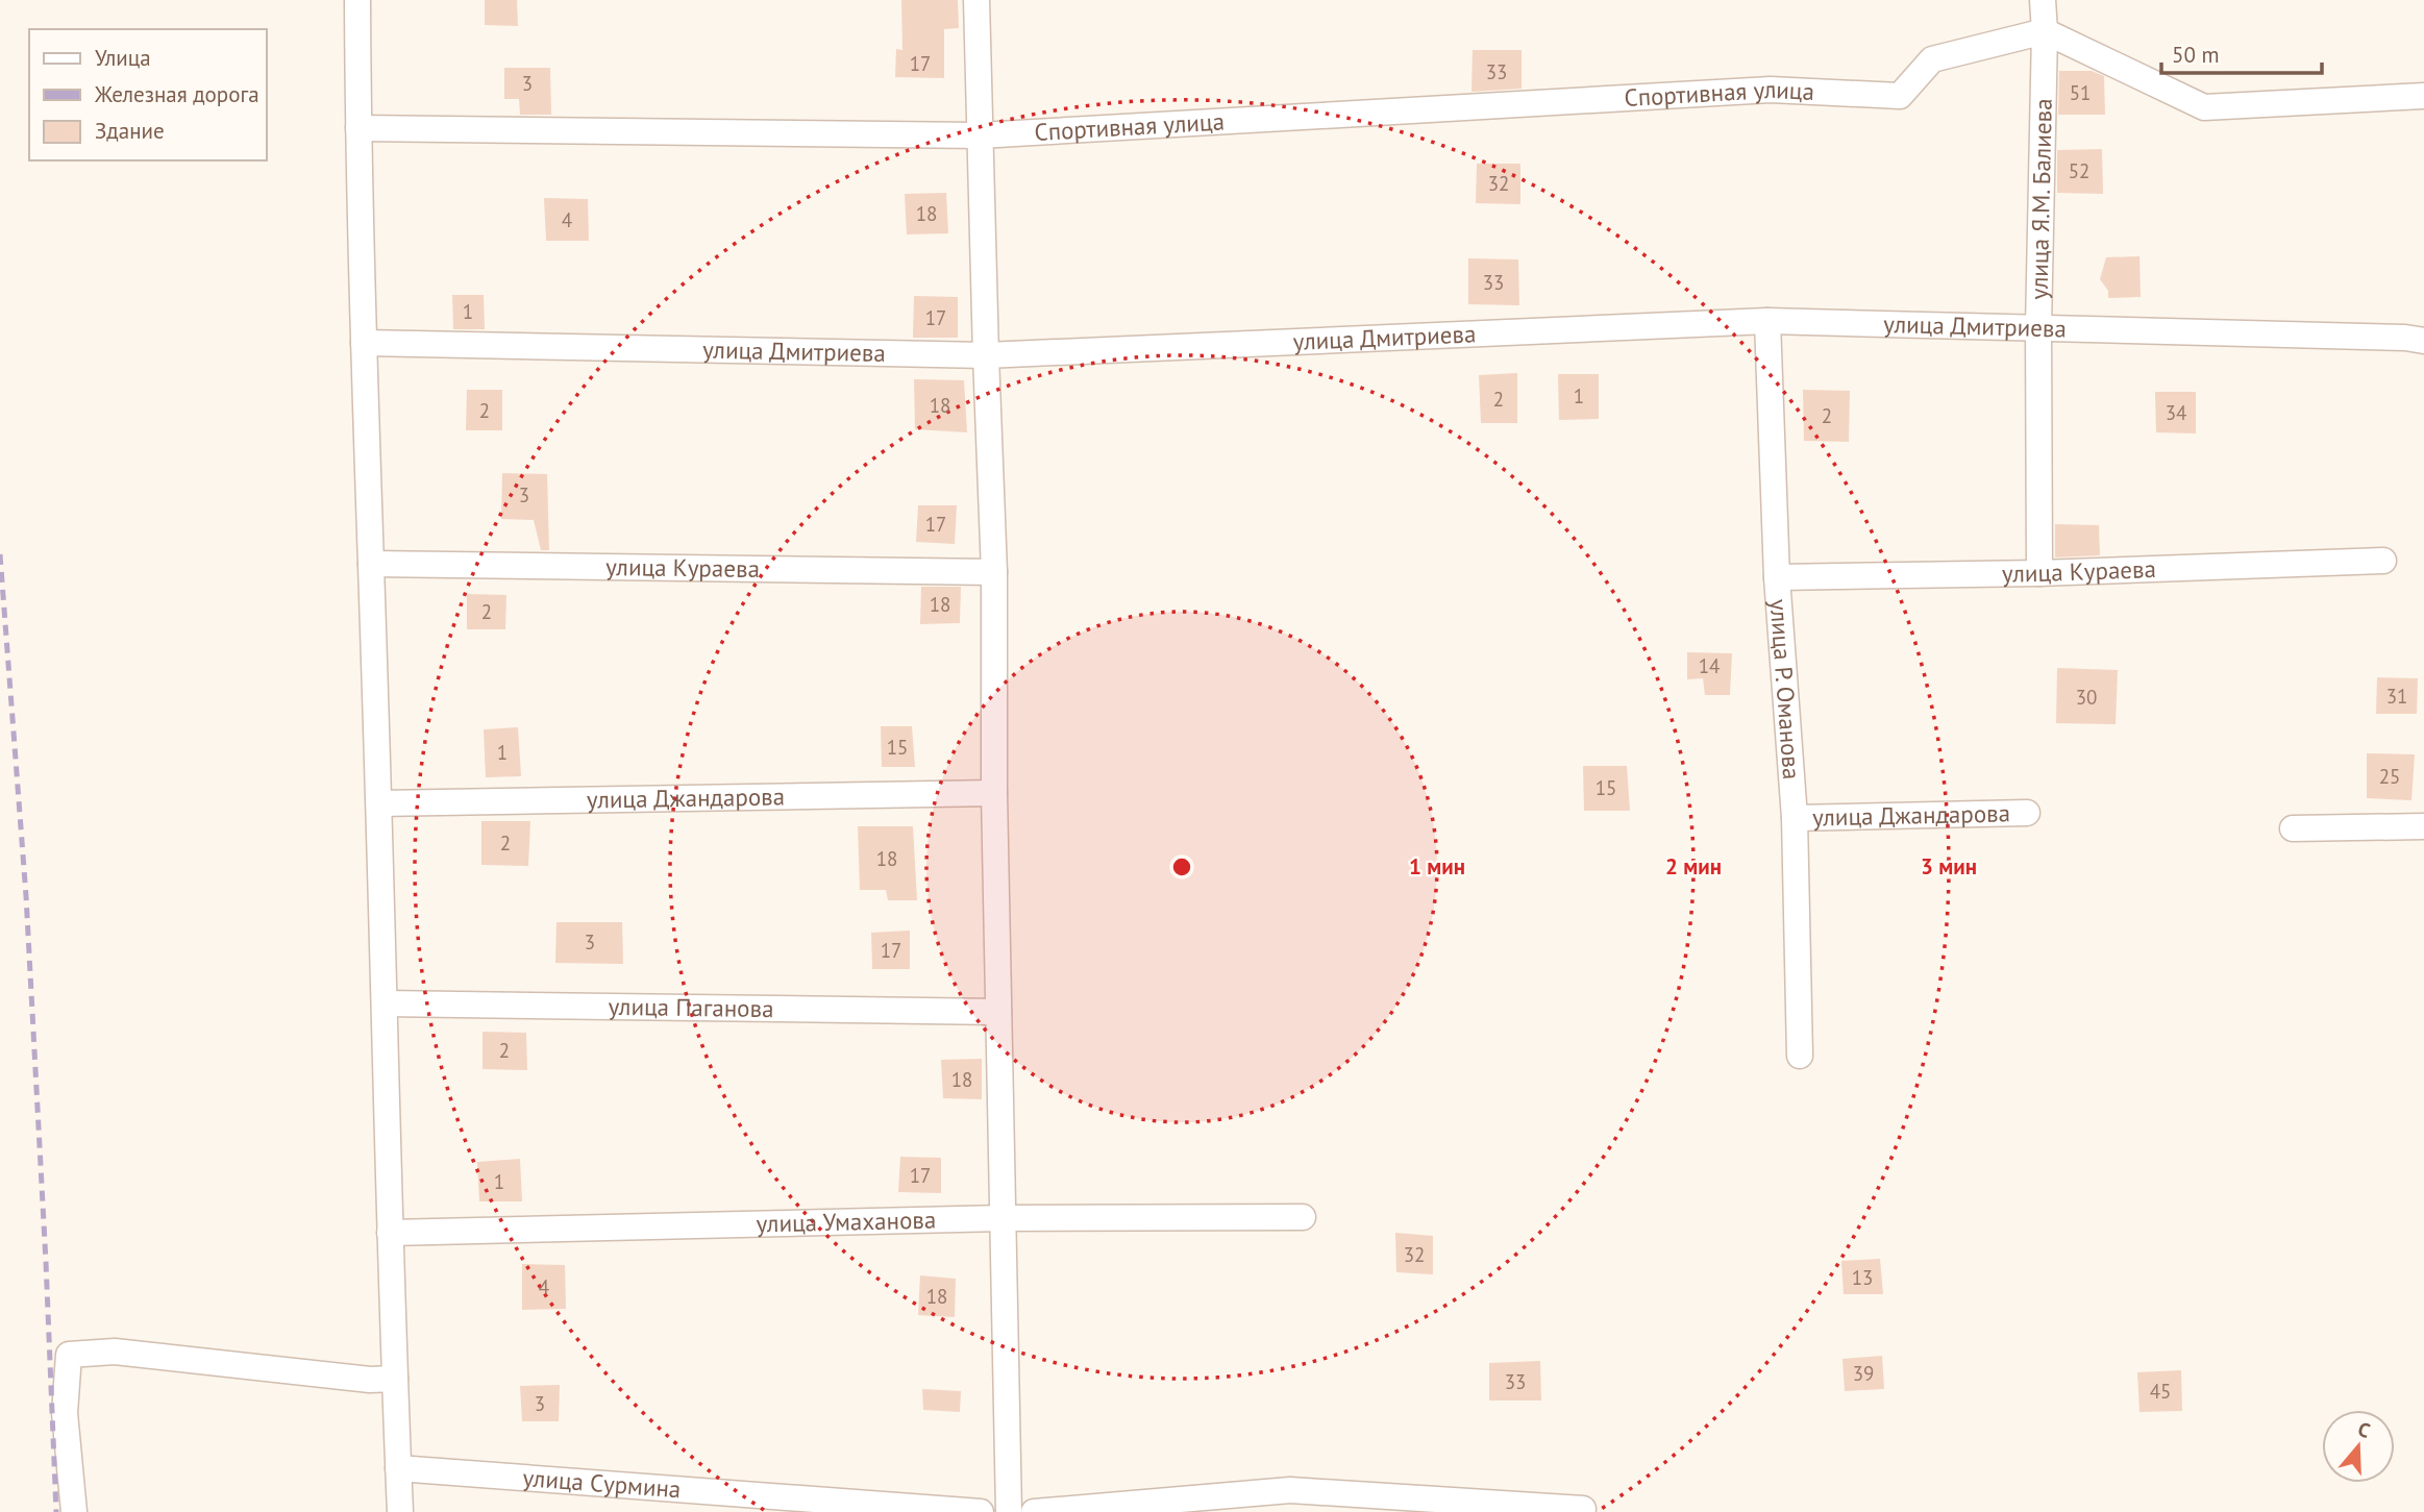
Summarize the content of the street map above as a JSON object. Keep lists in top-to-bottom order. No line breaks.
{"streets":{"street":["Спортивная улица","улица Я.М. Балиева","улица Дмитриева","улица Кураева","улица Р. Оманова","улица Джандарова","улица Паганова","улица Умаханова","улица Сурмина"]},"crossings":[["Спортивная улица","улица Я.М. Балиева"],["улица Я.М. Балиева","улица Дмитриева"],["улица Я.М. Балиева","улица Кураева"],["улица Дмитриева","улица Р. Оманова"],["улица Кураева","улица Р. Оманова"],["улица Р. Оманова","улица Джандарова"]],"house_numbers":["17","33","3","51","52","32","18","4","33","1","17","1","2","18","2","34","2","3","17","18","2","14","31","30","15","1","25","15","2","18","3","17","2","18","17","1","32","13","4","18","39","33","45","3"],"legend":["Улица","Железная дорога","Здание"],"scale_bar":"50 m","north":"top","rings":["1 мин","2 мин","3 мин"]}
